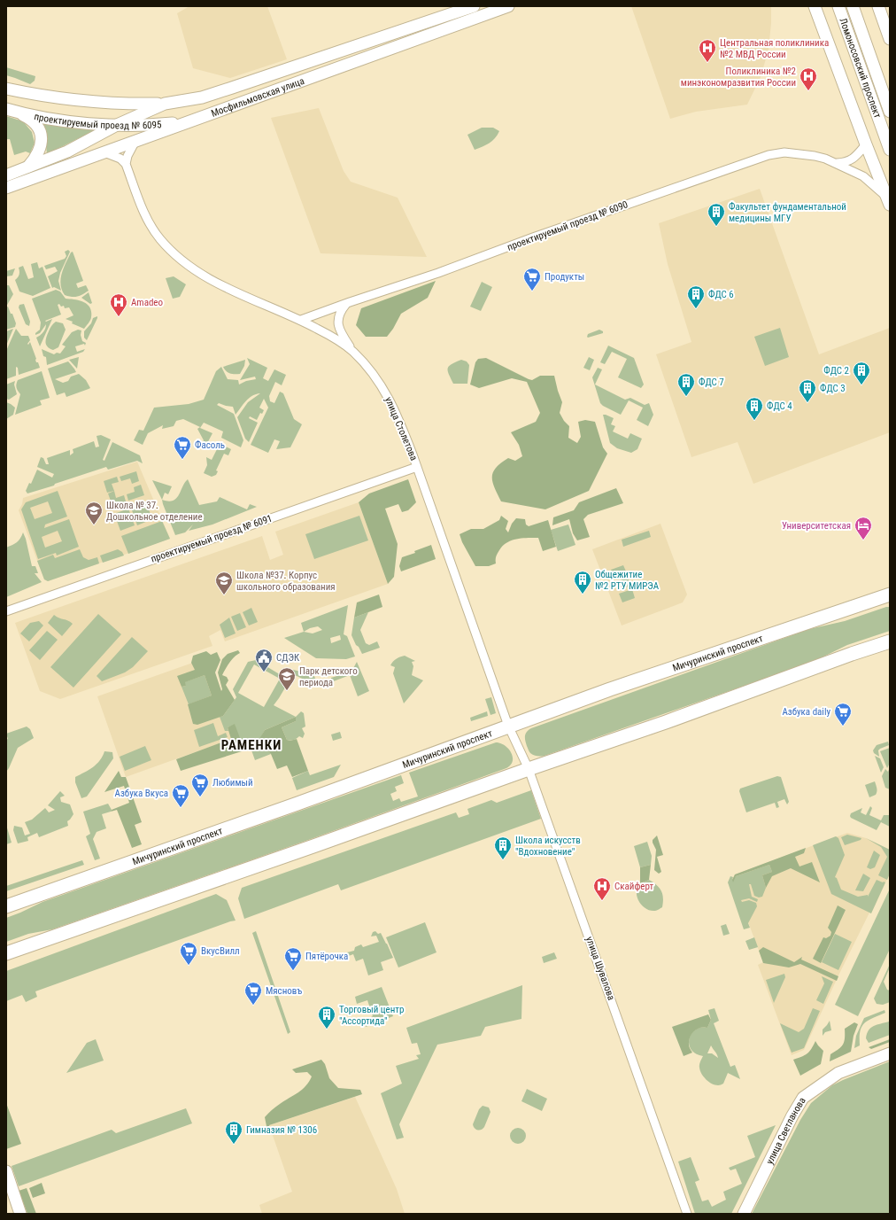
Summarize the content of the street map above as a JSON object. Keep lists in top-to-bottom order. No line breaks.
{"streets":{"main road":["Ломоносовский проспект","Мосфильмовская улица","проектируемый проезд № 6095","Мичуринский проспект","улица Светланова"],"street":["проектируемый проезд № 6090","улица Столетова","проектируемый проезд № 6091","улица Шувалова"]},"crossings":[["Мосфильмовская улица","проектируемый проезд № 6095"],["проектируемый проезд № 6090","улица Столетова"],["улица Столетова","проектируемый проезд № 6091"],["улица Столетова","Мичуринский проспект"],["улица Столетова","улица Шувалова"],["Мичуринский проспект","улица Шувалова"]],"districts":["РАМЕНКИ"],"places":{"hospital":["Центральная поликлиника №2 МВД России","Поликлиника №2 минэкономразвития России","Amadeo","Скайферт"],"building":["Факультет фундаментальной медицины МГУ","ФДС 6","ФДС 2","ФДС 7","ФДС 3","ФДС 4","Общежитие №2 РТУ МИРЭА","Школа искусств \"Вдохновение\"","Торговый центр \"Ассортида\"","Гимназия № 1306"],"supermarket":["Продукты","Фасоль","Азбука daily","Любимый","Азбука Вкуса","ВкусВилл","Пятёрочка","Мясновъ"],"school or university":["Школа № 37. Дошкольное отделение","Школа №37. Корпус школьного образования","Парк детского периода"],"hotel":["Университетская"],"public building":["СДЭК"]}}
